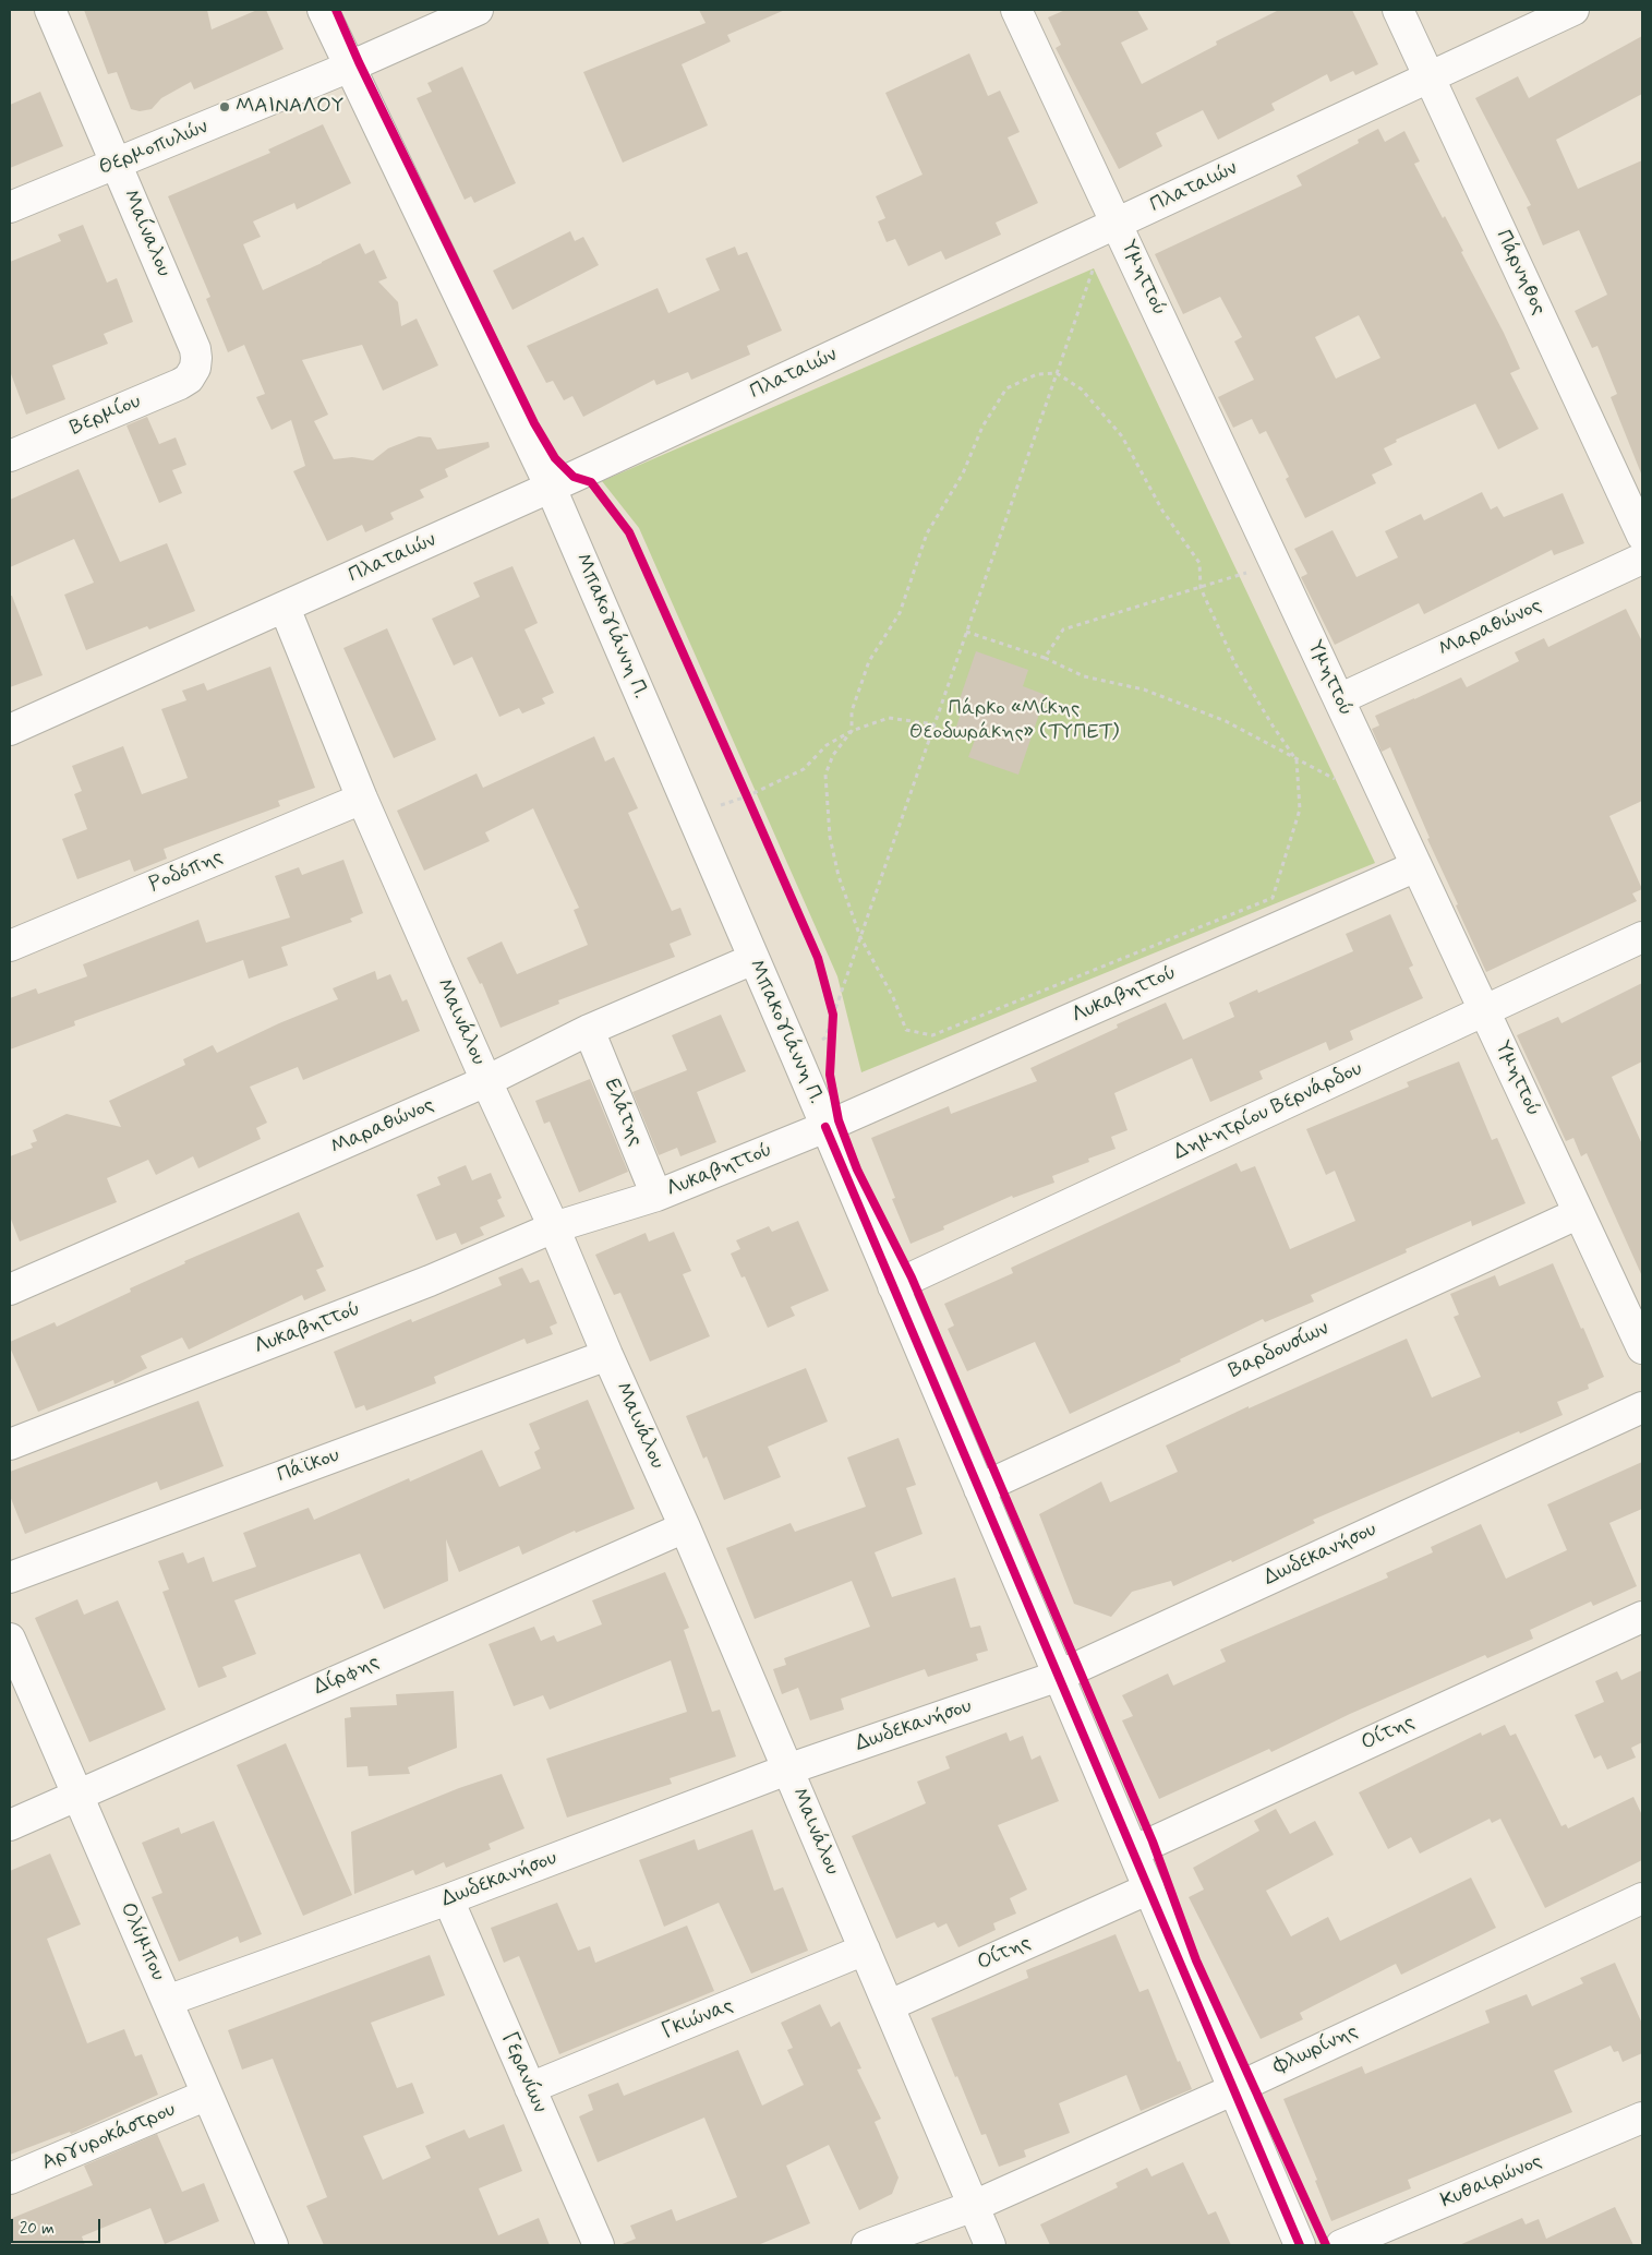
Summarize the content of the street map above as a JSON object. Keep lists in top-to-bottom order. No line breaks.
{"streets":{"street":["Θερμοπυλών","Πλαταιών","Μαίναλου","Πάρνηθος","Υμηττού","Βερμίου","Μπακογιάννη Π.","Μαραθώνος","Ροδόπης","Λυκαβηττού","Μαινάλου","Δημητρίου Βερνάρδου","Ελάτης","Βαρδουσίων","Πάϊκου","Δωδεκανήσου","Δίρφης","Οίτης","Ολύμπου","Γκιώνας","Φλωρίνης","Γερανίων","Αργυροκάστρου","Κυθαιρώνος"]},"crossings":[["Θερμοπυλών","Μαίναλου"],["Θερμοπυλών","Μπακογιάννη Π."],["Πλαταιών","Πάρνηθος"],["Πλαταιών","Υμηττού"],["Πλαταιών","Μπακογιάννη Π."],["Πλαταιών","Μαινάλου"],["Μαίναλου","Βερμίου"],["Υμηττού","Μαραθώνος"],["Υμηττού","Λυκαβηττού"],["Υμηττού","Δημητρίου Βερνάρδου"],["Υμηττού","Βαρδουσίων"],["Μπακογιάννη Π.","Μαραθώνος"],["Μπακογιάννη Π.","Λυκαβηττού"],["Μπακογιάννη Π.","Δημητρίου Βερνάρδου"],["Μπακογιάννη Π.","Βαρδουσίων"],["Μπακογιάννη Π.","Δωδεκανήσου"],["Μπακογιάννη Π.","Οίτης"],["Μπακογιάννη Π.","Φλωρίνης"],["Μαραθώνος","Μαινάλου"],["Μαραθώνος","Ελάτης"],["Ροδόπης","Μαινάλου"],["Λυκαβηττού","Μαινάλου"],["Λυκαβηττού","Ελάτης"],["Μαινάλου","Πάϊκου"],["Μαινάλου","Δωδεκανήσου"],["Μαινάλου","Δίρφης"],["Μαινάλου","Οίτης"],["Μαινάλου","Γκιώνας"],["Μαινάλου","Φλωρίνης"],["Δωδεκανήσου","Ολύμπου"],["Δωδεκανήσου","Γερανίων"],["Δίρφης","Ολύμπου"],["Ολύμπου","Αργυροκάστρου"],["Γκιώνας","Γερανίων"]],"parks":["Πάρκο «Μίκης Θεοδωράκης» (ΤΥΠΕΤ)"],"places":["ΜΑΙΝΑΛΟΥ"],"scale_bar":"20 m"}
